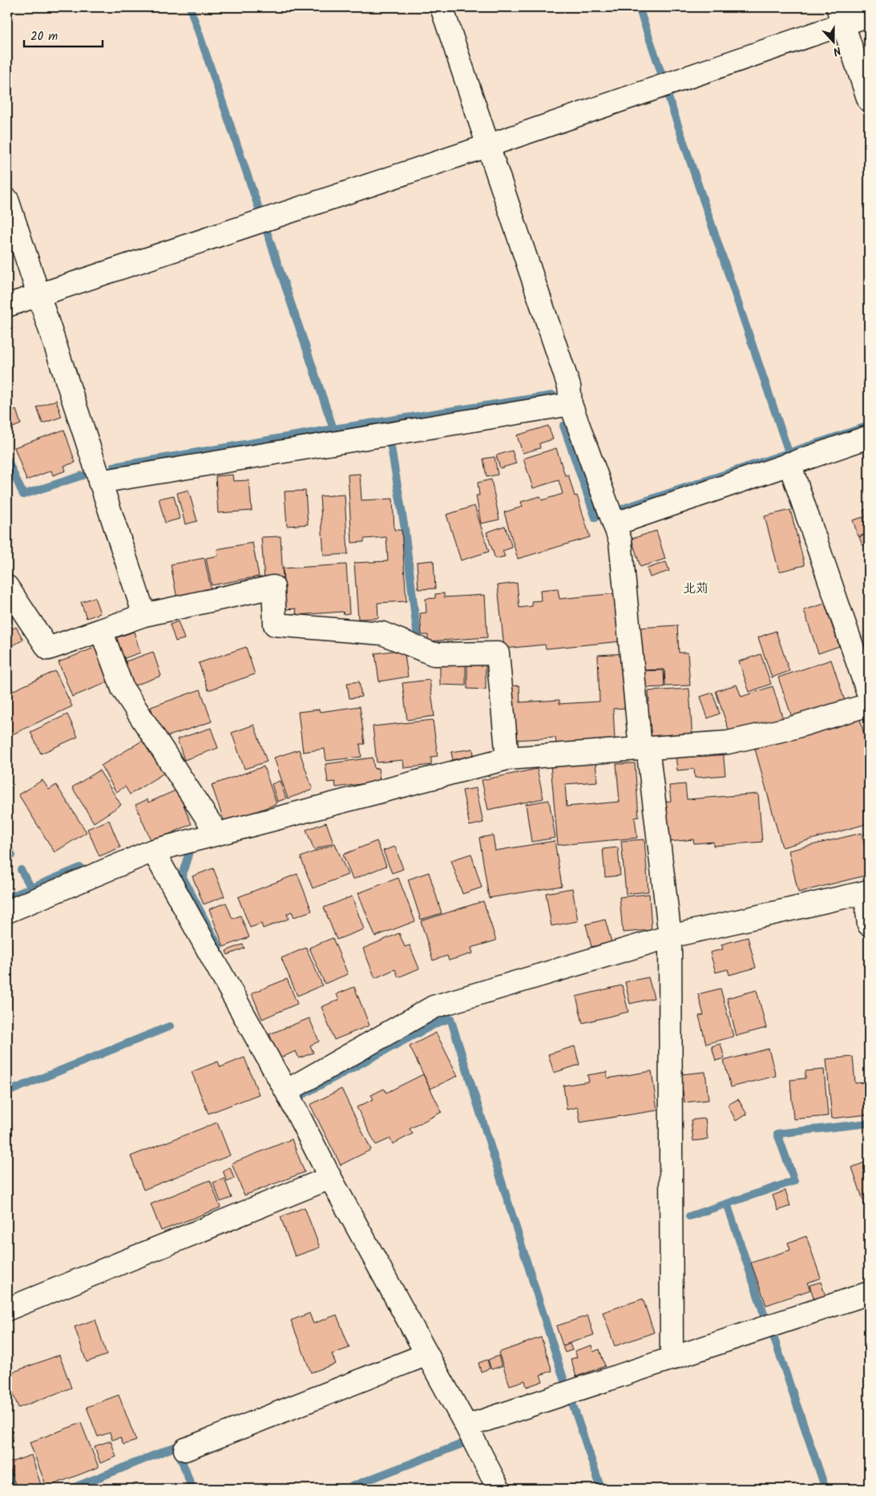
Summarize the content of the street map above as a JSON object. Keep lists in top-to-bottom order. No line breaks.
{"districts":["北苅"],"scale_bar":"20 m","north":"bottom"}
